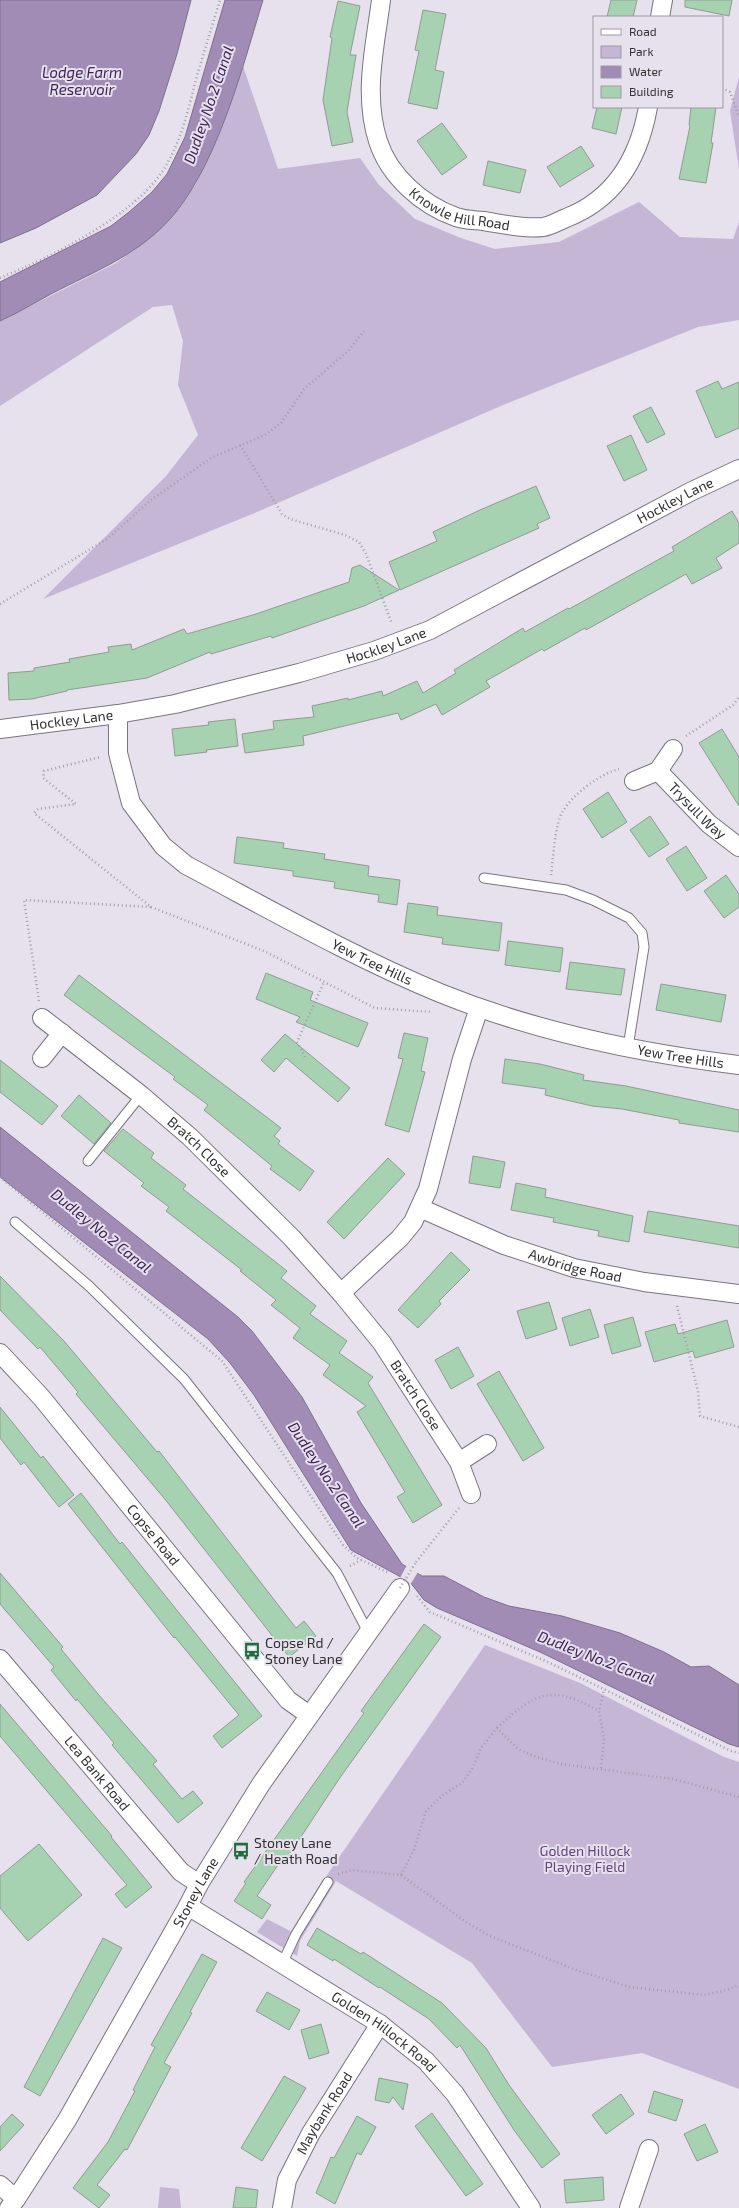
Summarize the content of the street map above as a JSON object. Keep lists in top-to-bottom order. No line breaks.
{"streets":{"street":["Knowle Hill Road","Hockley Lane","Trysull Way","Yew Tree Hills","Bratch Close","Awbridge Road","Copse Road","Lea Bank Road","Stoney Lane","Golden Hillock Road","Maybank Road"]},"crossings":[["Hockley Lane","Yew Tree Hills"],["Copse Road","Stoney Lane"],["Lea Bank Road","Stoney Lane"],["Stoney Lane","Golden Hillock Road"],["Golden Hillock Road","Maybank Road"]],"water":["Lodge Farm Reservoir","Dudley No.2 Canal"],"parks":["Golden Hillock Playing Field"],"places":{"bus stop":["Copse Rd / Stoney Lane","Stoney Lane / Heath Road"]},"legend":["Road","Park","Water","Building"]}
